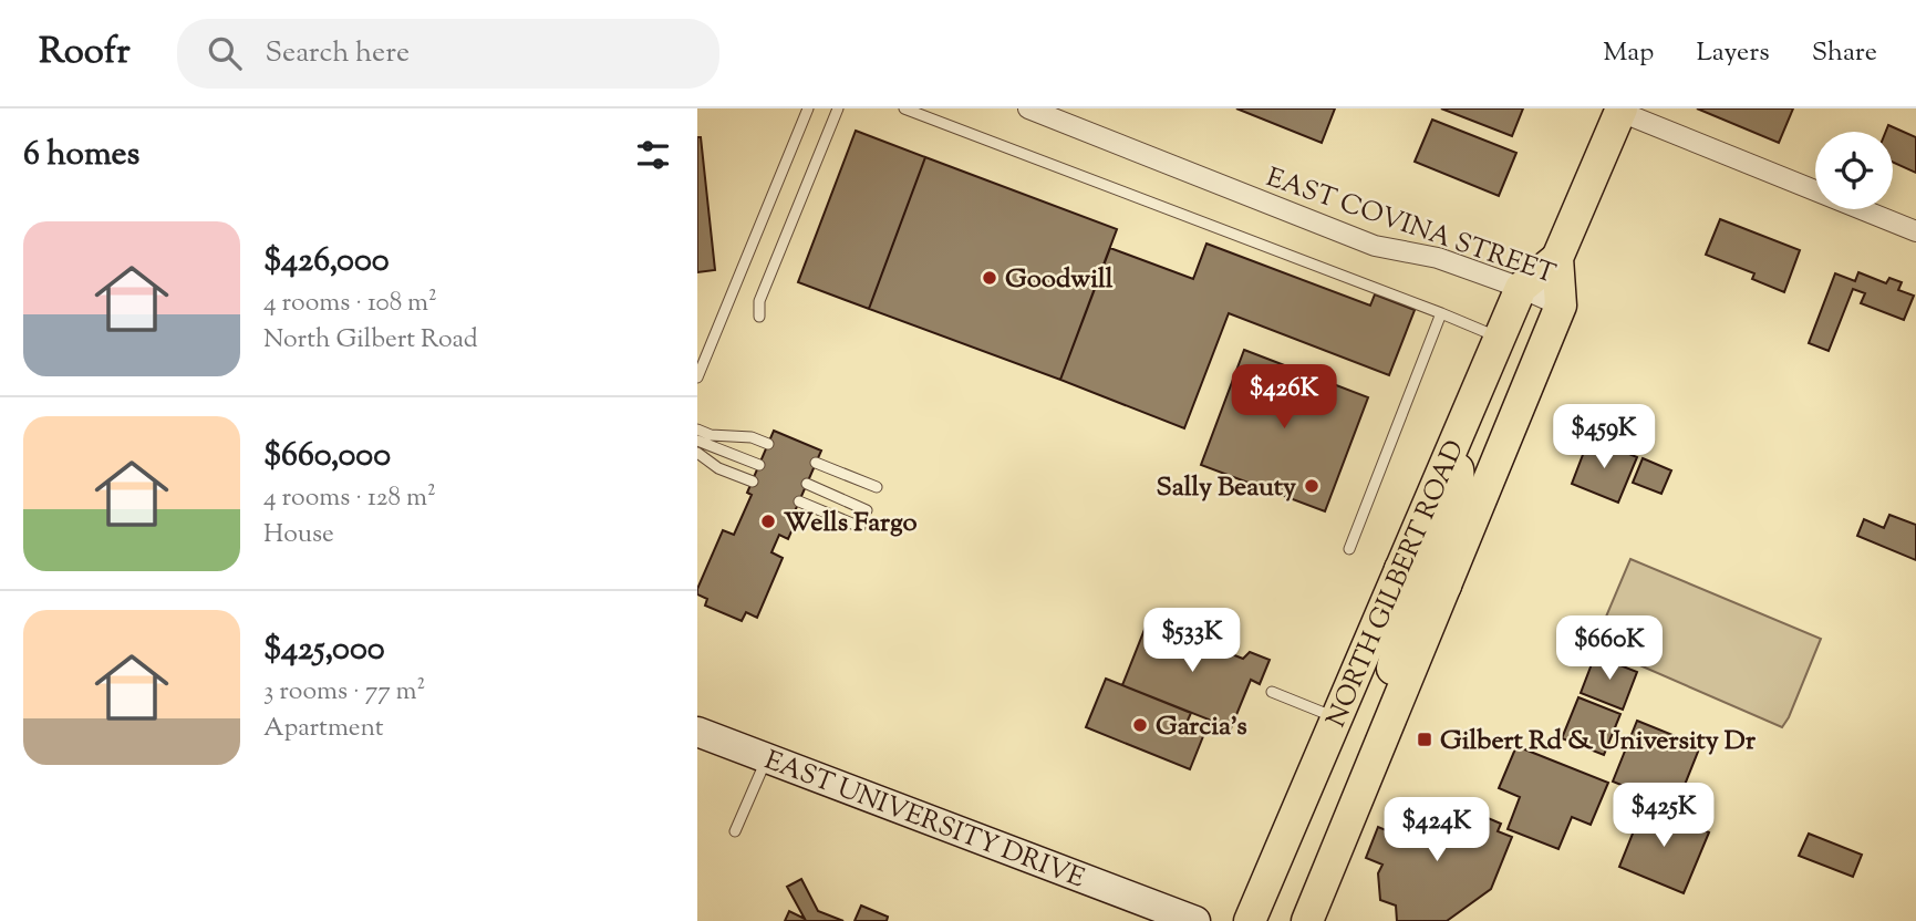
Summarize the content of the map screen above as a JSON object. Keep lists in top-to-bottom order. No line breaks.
{"streets":{"main road":["NORTH GILBERT ROAD","EAST UNIVERSITY DRIVE"],"street":["EAST COVINA STREET"]},"crossings":[["EAST COVINA STREET","NORTH GILBERT ROAD"]],"places":{"other":["Goodwill","Sally Beauty","Wells Fargo","Garcia's"],"transit":["Gilbert Rd & University Dr"]},"page":{"header":"Roofr","search":"Search here","nav":["Map","Layers","Share"],"heading":"6 homes","list":[{"name":"$426,000","note":"4 rooms · 108 m² · North Gilbert Road"},{"name":"$660,000","note":"4 rooms · 128 m² · House"},{"name":"$425,000","note":"3 rooms · 77 m² · Apartment"}],"price":["$426K","$459K","$533K","$660K","$425K","$424K"]}}
